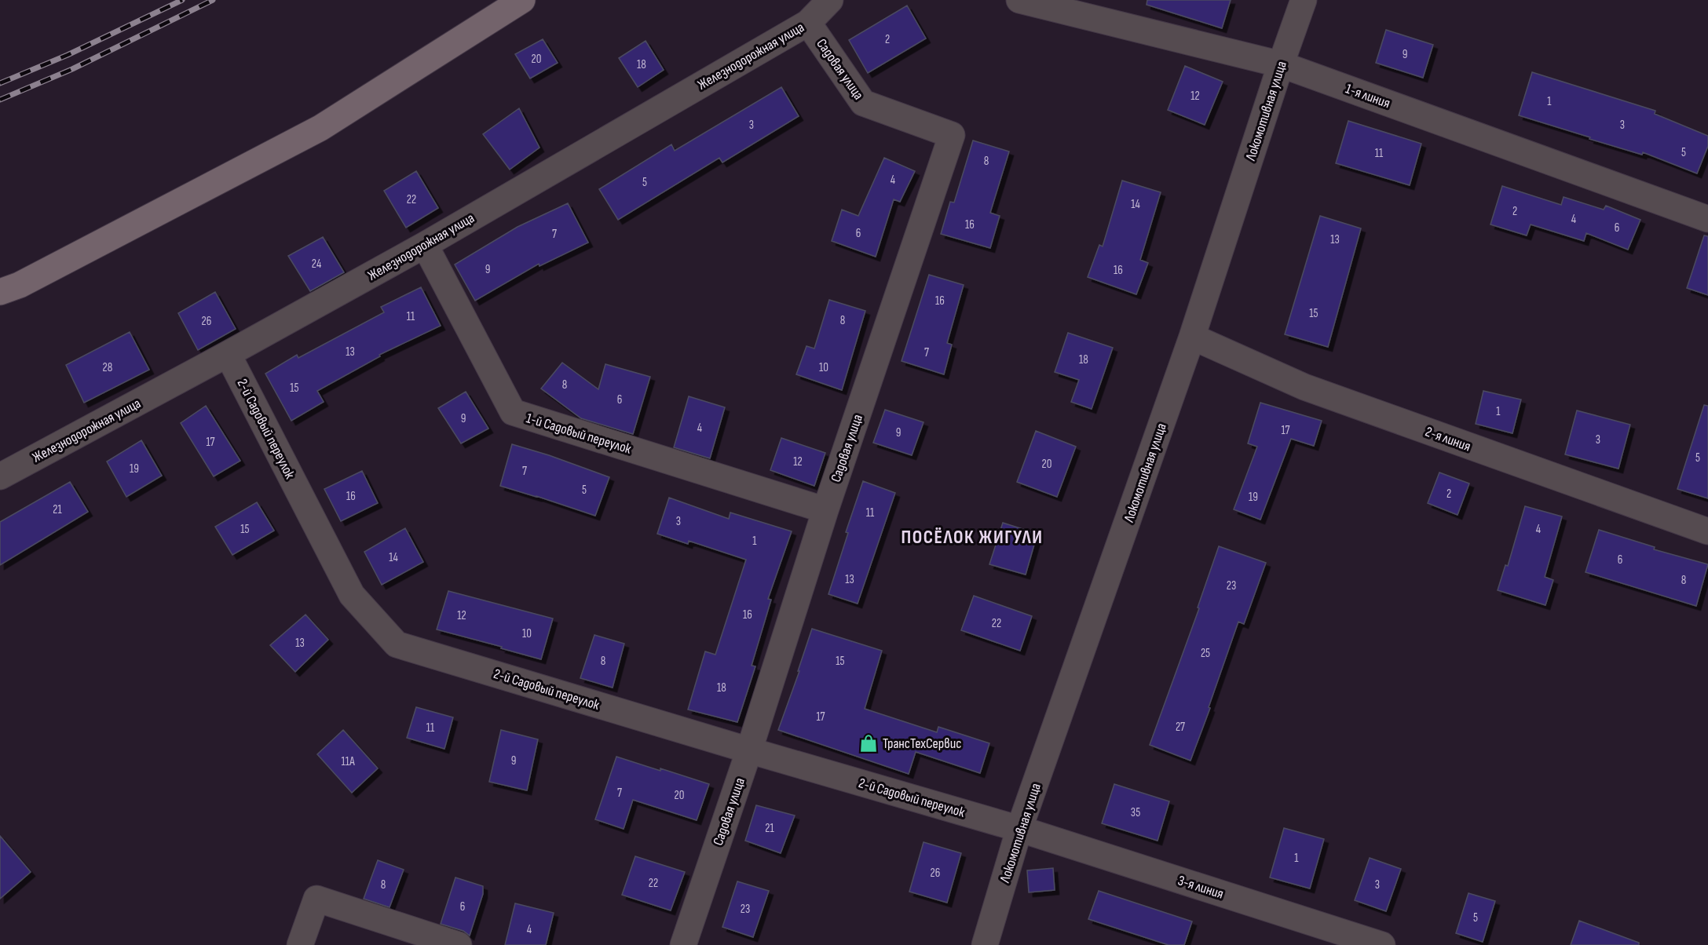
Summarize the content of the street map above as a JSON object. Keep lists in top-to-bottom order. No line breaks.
{"streets":{"street":["Железнодорожная улица","Садовая улица","1-я линия","Локомотивная улица","2-й Садовый переулок","1-й Садовый переулок","2-я линия","3-я линия"]},"crossings":[["Железнодорожная улица","Садовая улица"],["Железнодорожная улица","2-й Садовый переулок"],["Железнодорожная улица","1-й Садовый переулок"],["Садовая улица","2-й Садовый переулок"],["Садовая улица","1-й Садовый переулок"],["1-я линия","Локомотивная улица"],["Локомотивная улица","2-й Садовый переулок"],["Локомотивная улица","2-я линия"],["Локомотивная улица","3-я линия"],["2-й Садовый переулок","3-я линия"]],"districts":["ПОСЁЛОК ЖИГУЛИ"],"places":{"shop":["ТрансТехСервис"]},"house_numbers":["2","9","20","18","12","1","3","3","5","11","8","4","5","22","14","2","4","16","6","6","7","13","24","9","16","16","15","11","8","26","13","7","18","28","10","8","15","6","1","9","4","17","9","3","17","5","12","20","19","7","5","2","16","19","21","11","3","15","4","1","14","6","13","8","23","16","12","22","10","13","25","8","15","18","17","27","11","9","11А","7","20","35","21","1","26","22","8","3","6","23","5","4"]}
